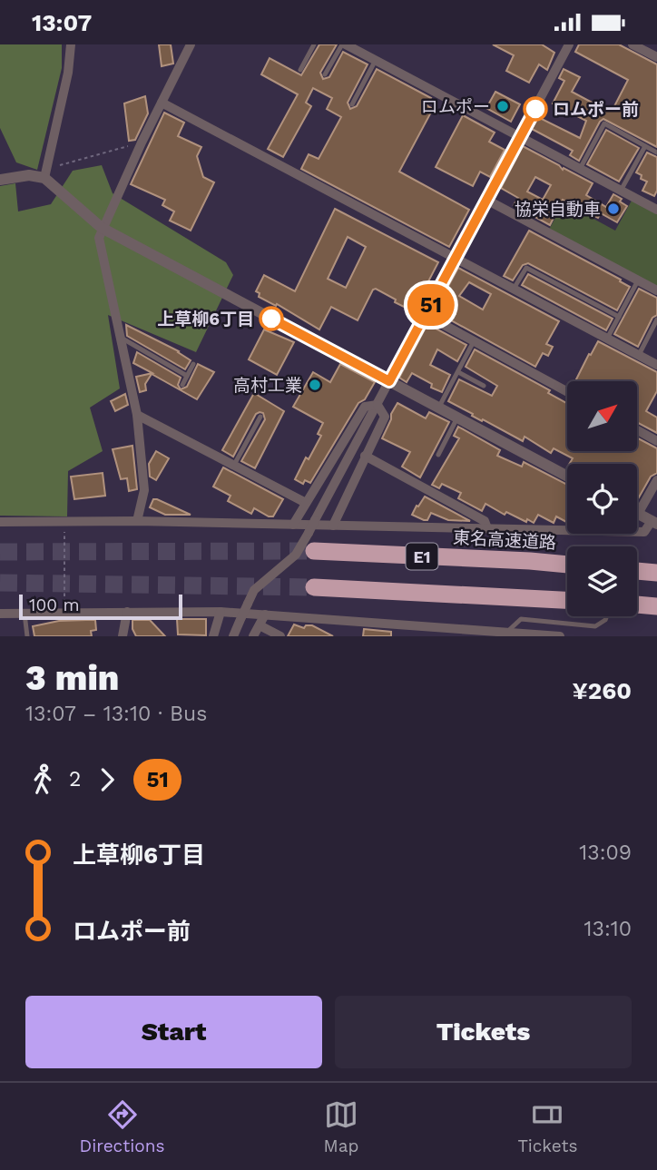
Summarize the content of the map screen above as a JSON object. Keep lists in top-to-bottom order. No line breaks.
{"streets":{"highway":["東名高速道路","E1"]},"places":["ロムポー","ロムポー前","協栄自動車","上草柳6丁目","高村工業"],"lines":["bus line 51"],"scale_bar":"100 m","north":"top right","page":{"status":"13:07","on_map":"51","scale":"100 m","heading":["3 min","13:07 – 13:10 · Bus","¥260"],"legs":["2","51"],"list":[{"name":"上草柳6丁目","value":"13:09"},{"name":"ロムポー前","value":"13:10"}],"buttons":["Start","Tickets"],"tabs":["Directions","Map","Tickets"]}}
